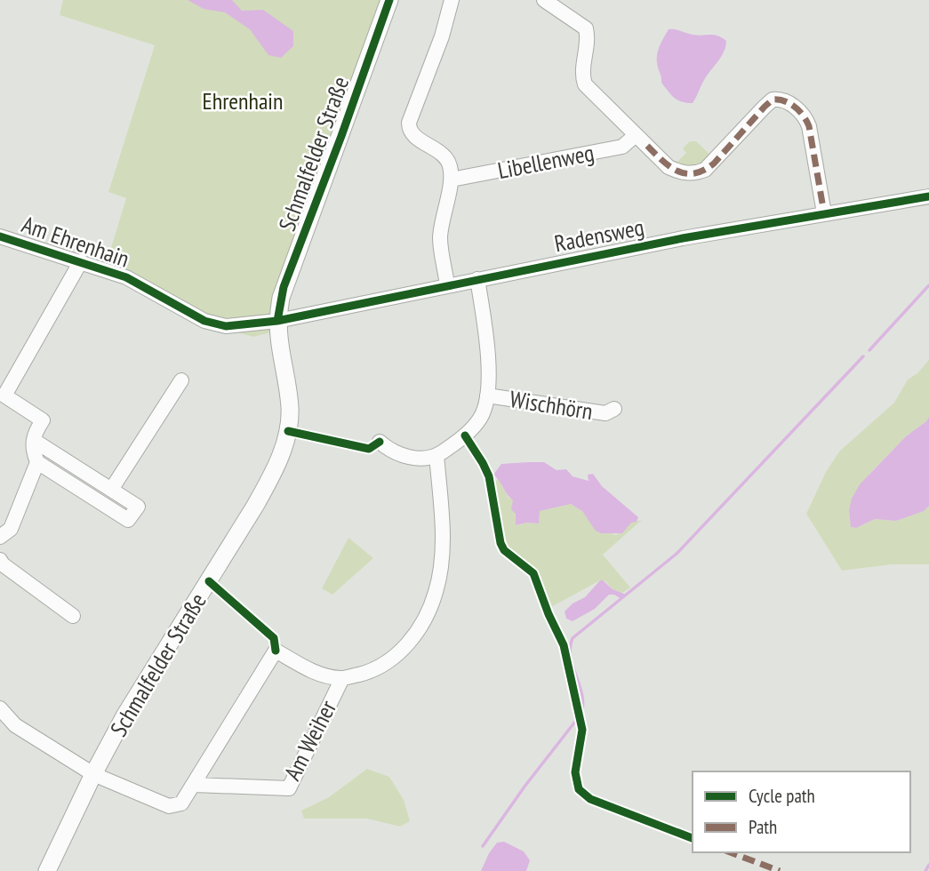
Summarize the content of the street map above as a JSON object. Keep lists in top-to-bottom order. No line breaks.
{"streets":{"main road":["Schmalfelder Straße"],"street":["Libellenweg","Radensweg","Am Ehrenhain","Wischhörn","Am Weiher"]},"crossings":[["Schmalfelder Straße","Radensweg"],["Schmalfelder Straße","Am Ehrenhain"],["Radensweg","Am Ehrenhain"]],"parks":["Ehrenhain"],"legend":["Cycle path","Path"]}
